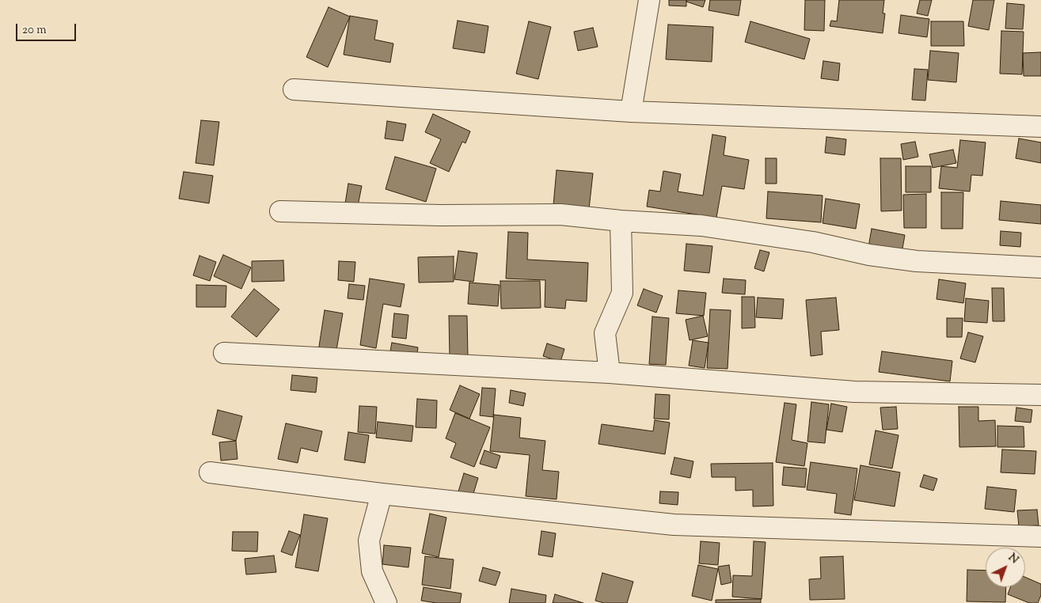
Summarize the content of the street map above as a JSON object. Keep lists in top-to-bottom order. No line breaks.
{"scale_bar":"20 m","north":"top right"}
